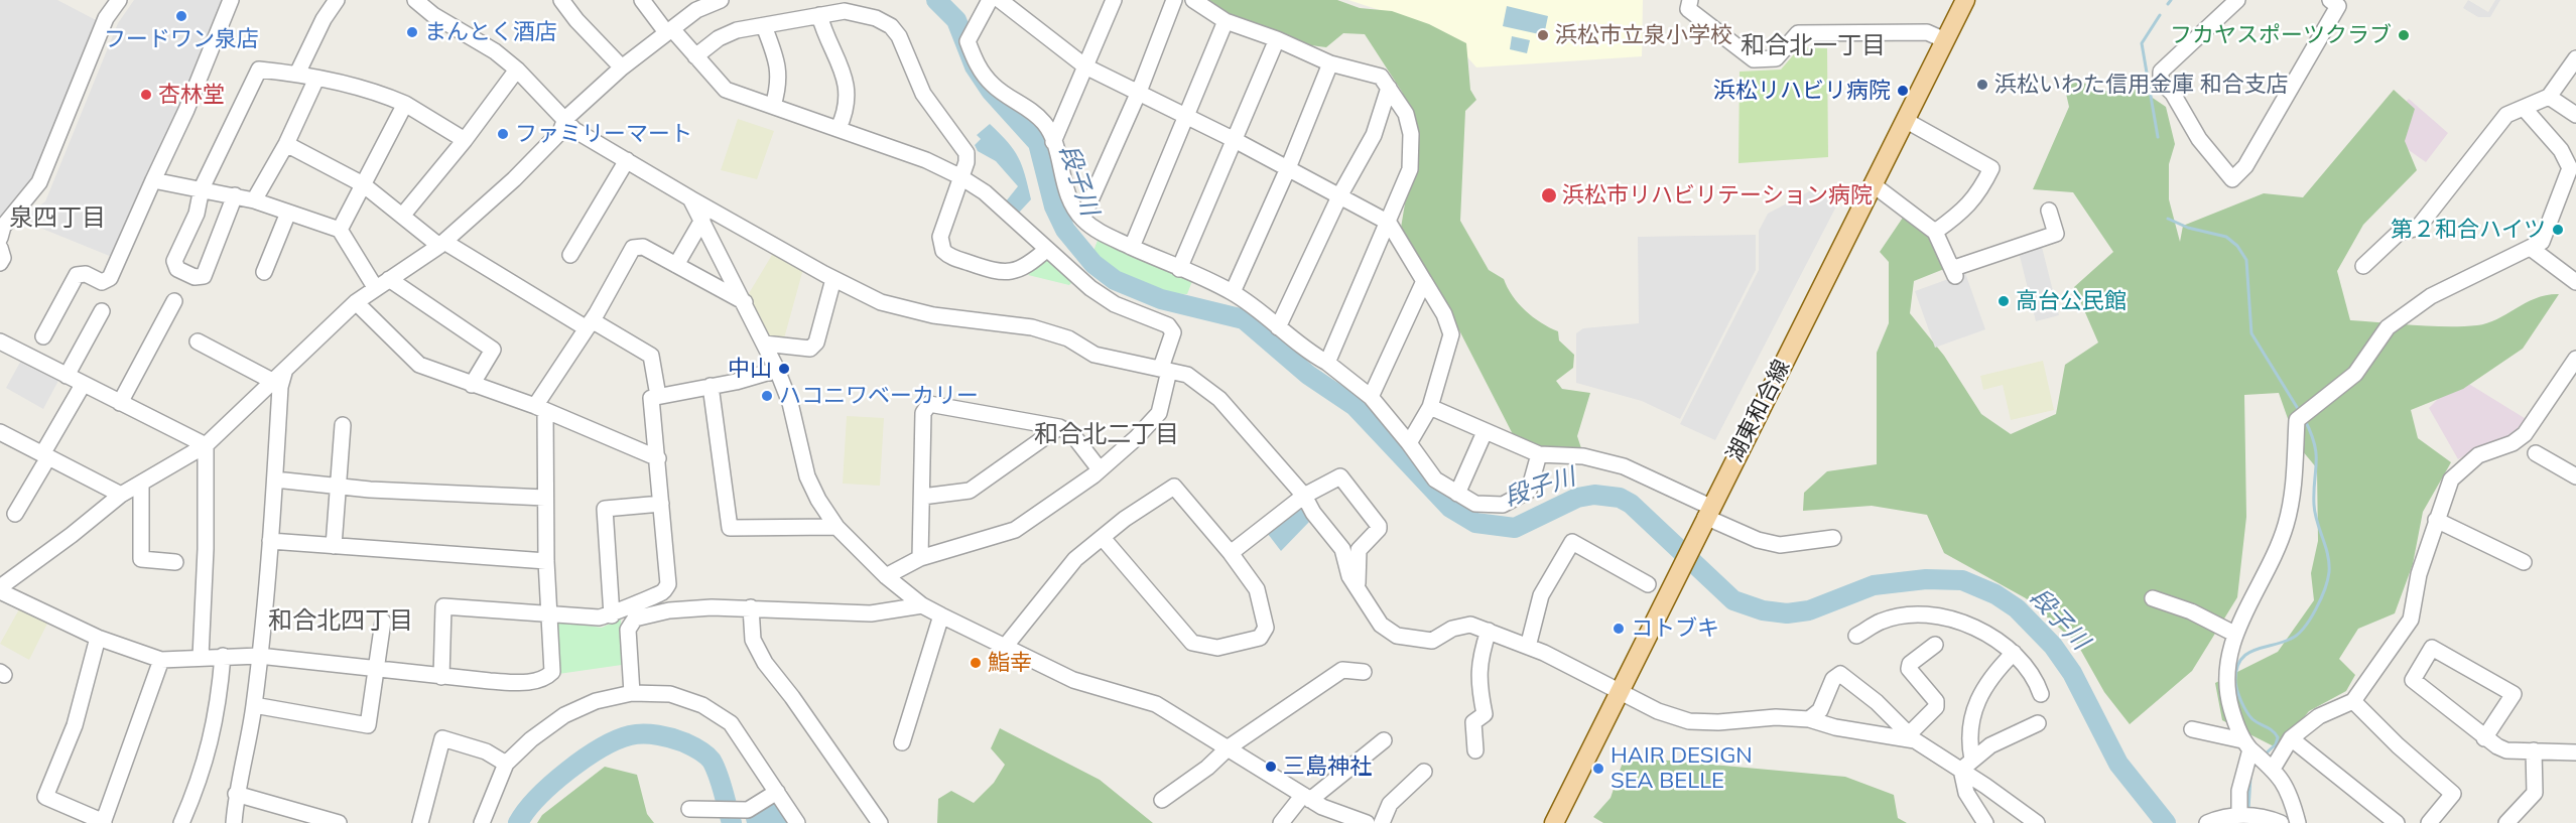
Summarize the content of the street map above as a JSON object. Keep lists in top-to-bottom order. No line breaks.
{"streets":{"main road":["湖東和合線"]},"districts":["和合北一丁目","泉四丁目","和合北二丁目","和合北四丁目"],"water":["段子川"],"places":["フードワン泉店","まんとく酒店","浜松市立泉小学校","フカヤスポーツクラブ","浜松いわた信用金庫 和合支店","浜松リハビリ病院","杏林堂","ファミリーマート","浜松市リハビリテーション病院","第２和合ハイツ","高台公民館","中山","ハコニワベーカリー","コトブキ","鮨幸","三島神社","HAIR DESIGN SEA BELLE"]}
